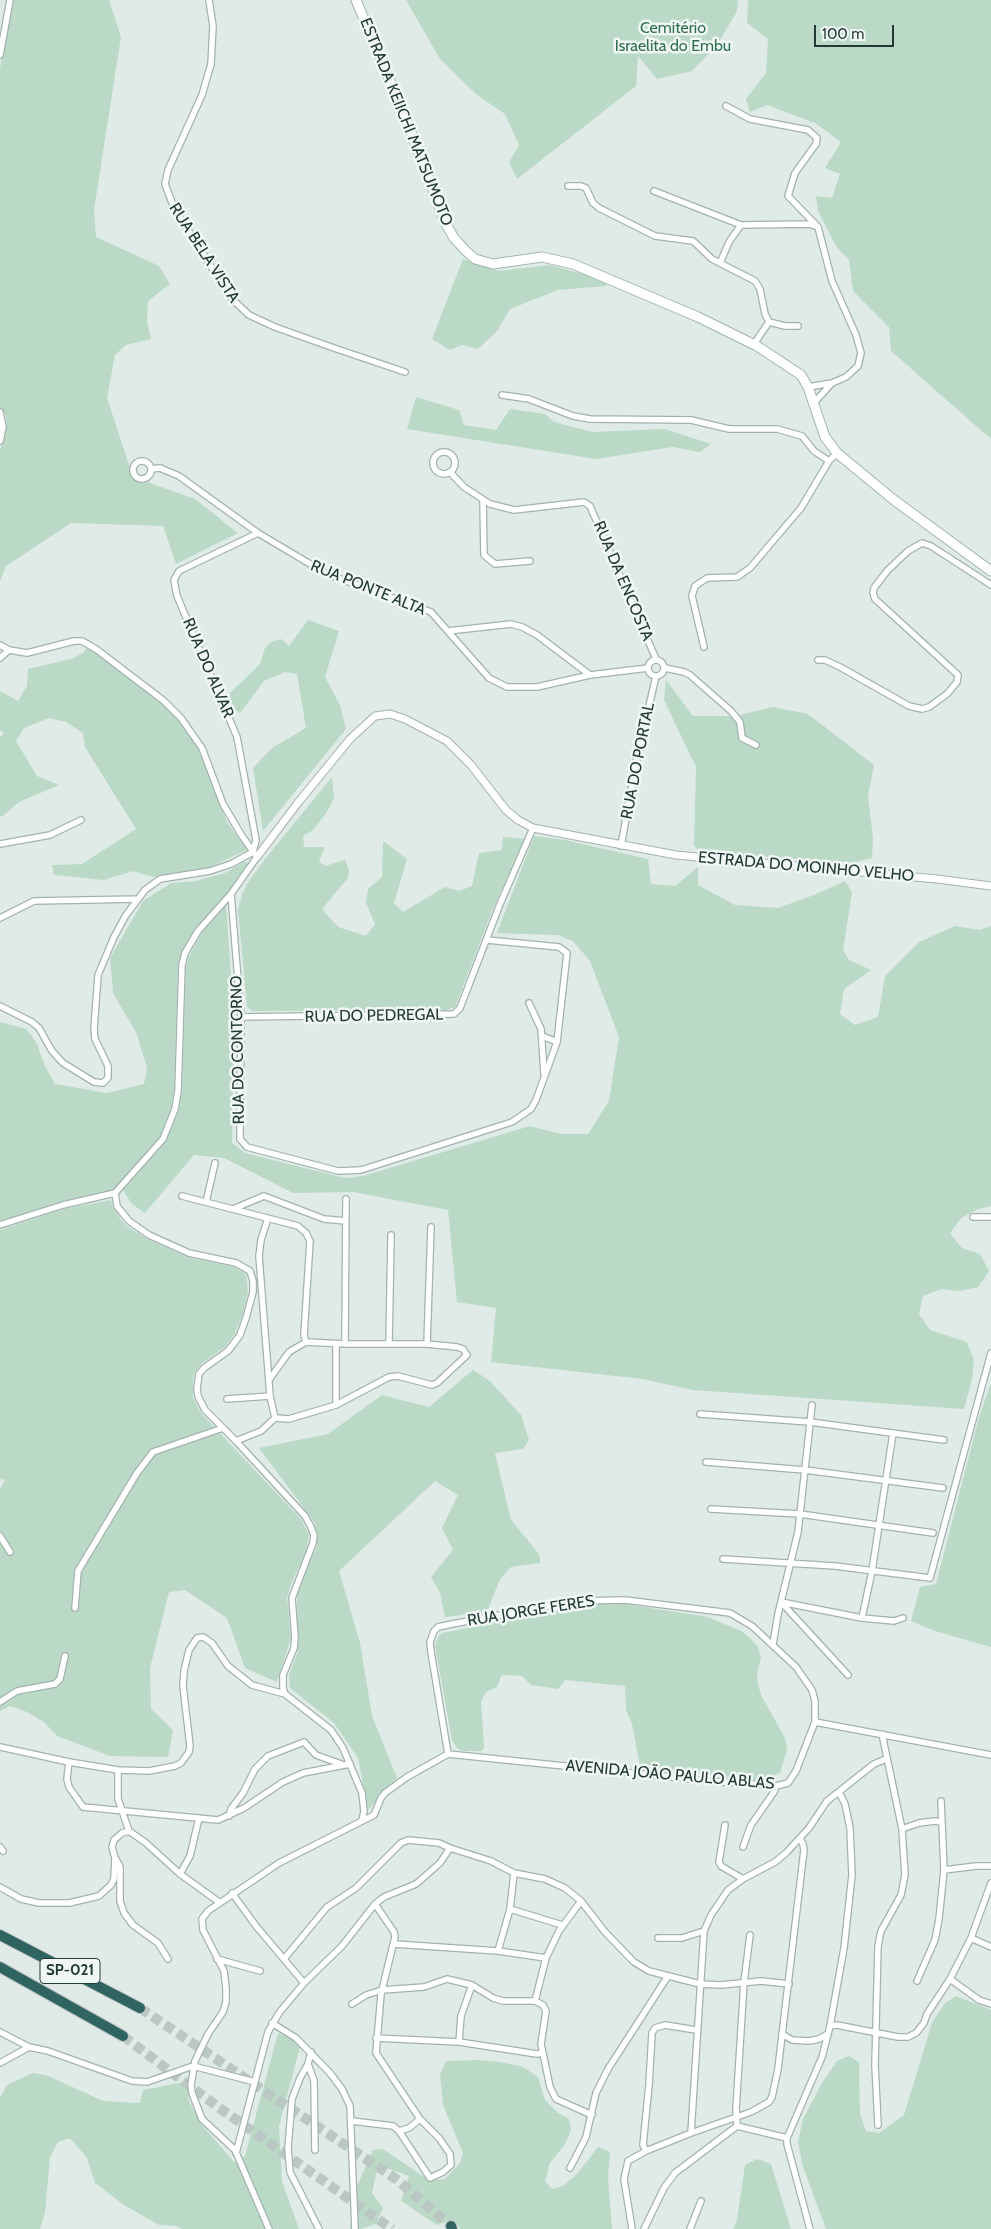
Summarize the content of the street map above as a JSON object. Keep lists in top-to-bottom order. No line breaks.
{"streets":{"highway":["SP-021"],"main road":["ESTRADA KEIICHI MATSUMOTO"],"street":["RUA BELA VISTA","RUA DA ENCOSTA","RUA PONTE ALTA","RUA DO ALVAR","RUA DO PORTAL","ESTRADA DO MOINHO VELHO","RUA DO PEDREGAL","RUA DO CONTORNO","RUA JORGE FERES","AVENIDA JOÃO PAULO ABLAS"]},"crossings":[["RUA DA ENCOSTA","RUA PONTE ALTA"],["RUA DA ENCOSTA","RUA DO PORTAL"],["RUA PONTE ALTA","RUA DO ALVAR"],["RUA PONTE ALTA","RUA DO PORTAL"],["RUA DO PORTAL","ESTRADA DO MOINHO VELHO"],["ESTRADA DO MOINHO VELHO","RUA DO PEDREGAL"],["RUA DO PEDREGAL","RUA DO CONTORNO"],["RUA JORGE FERES","AVENIDA JOÃO PAULO ABLAS"]],"parks":["Cemitério Israelita do Embu"],"scale_bar":"100 m"}
